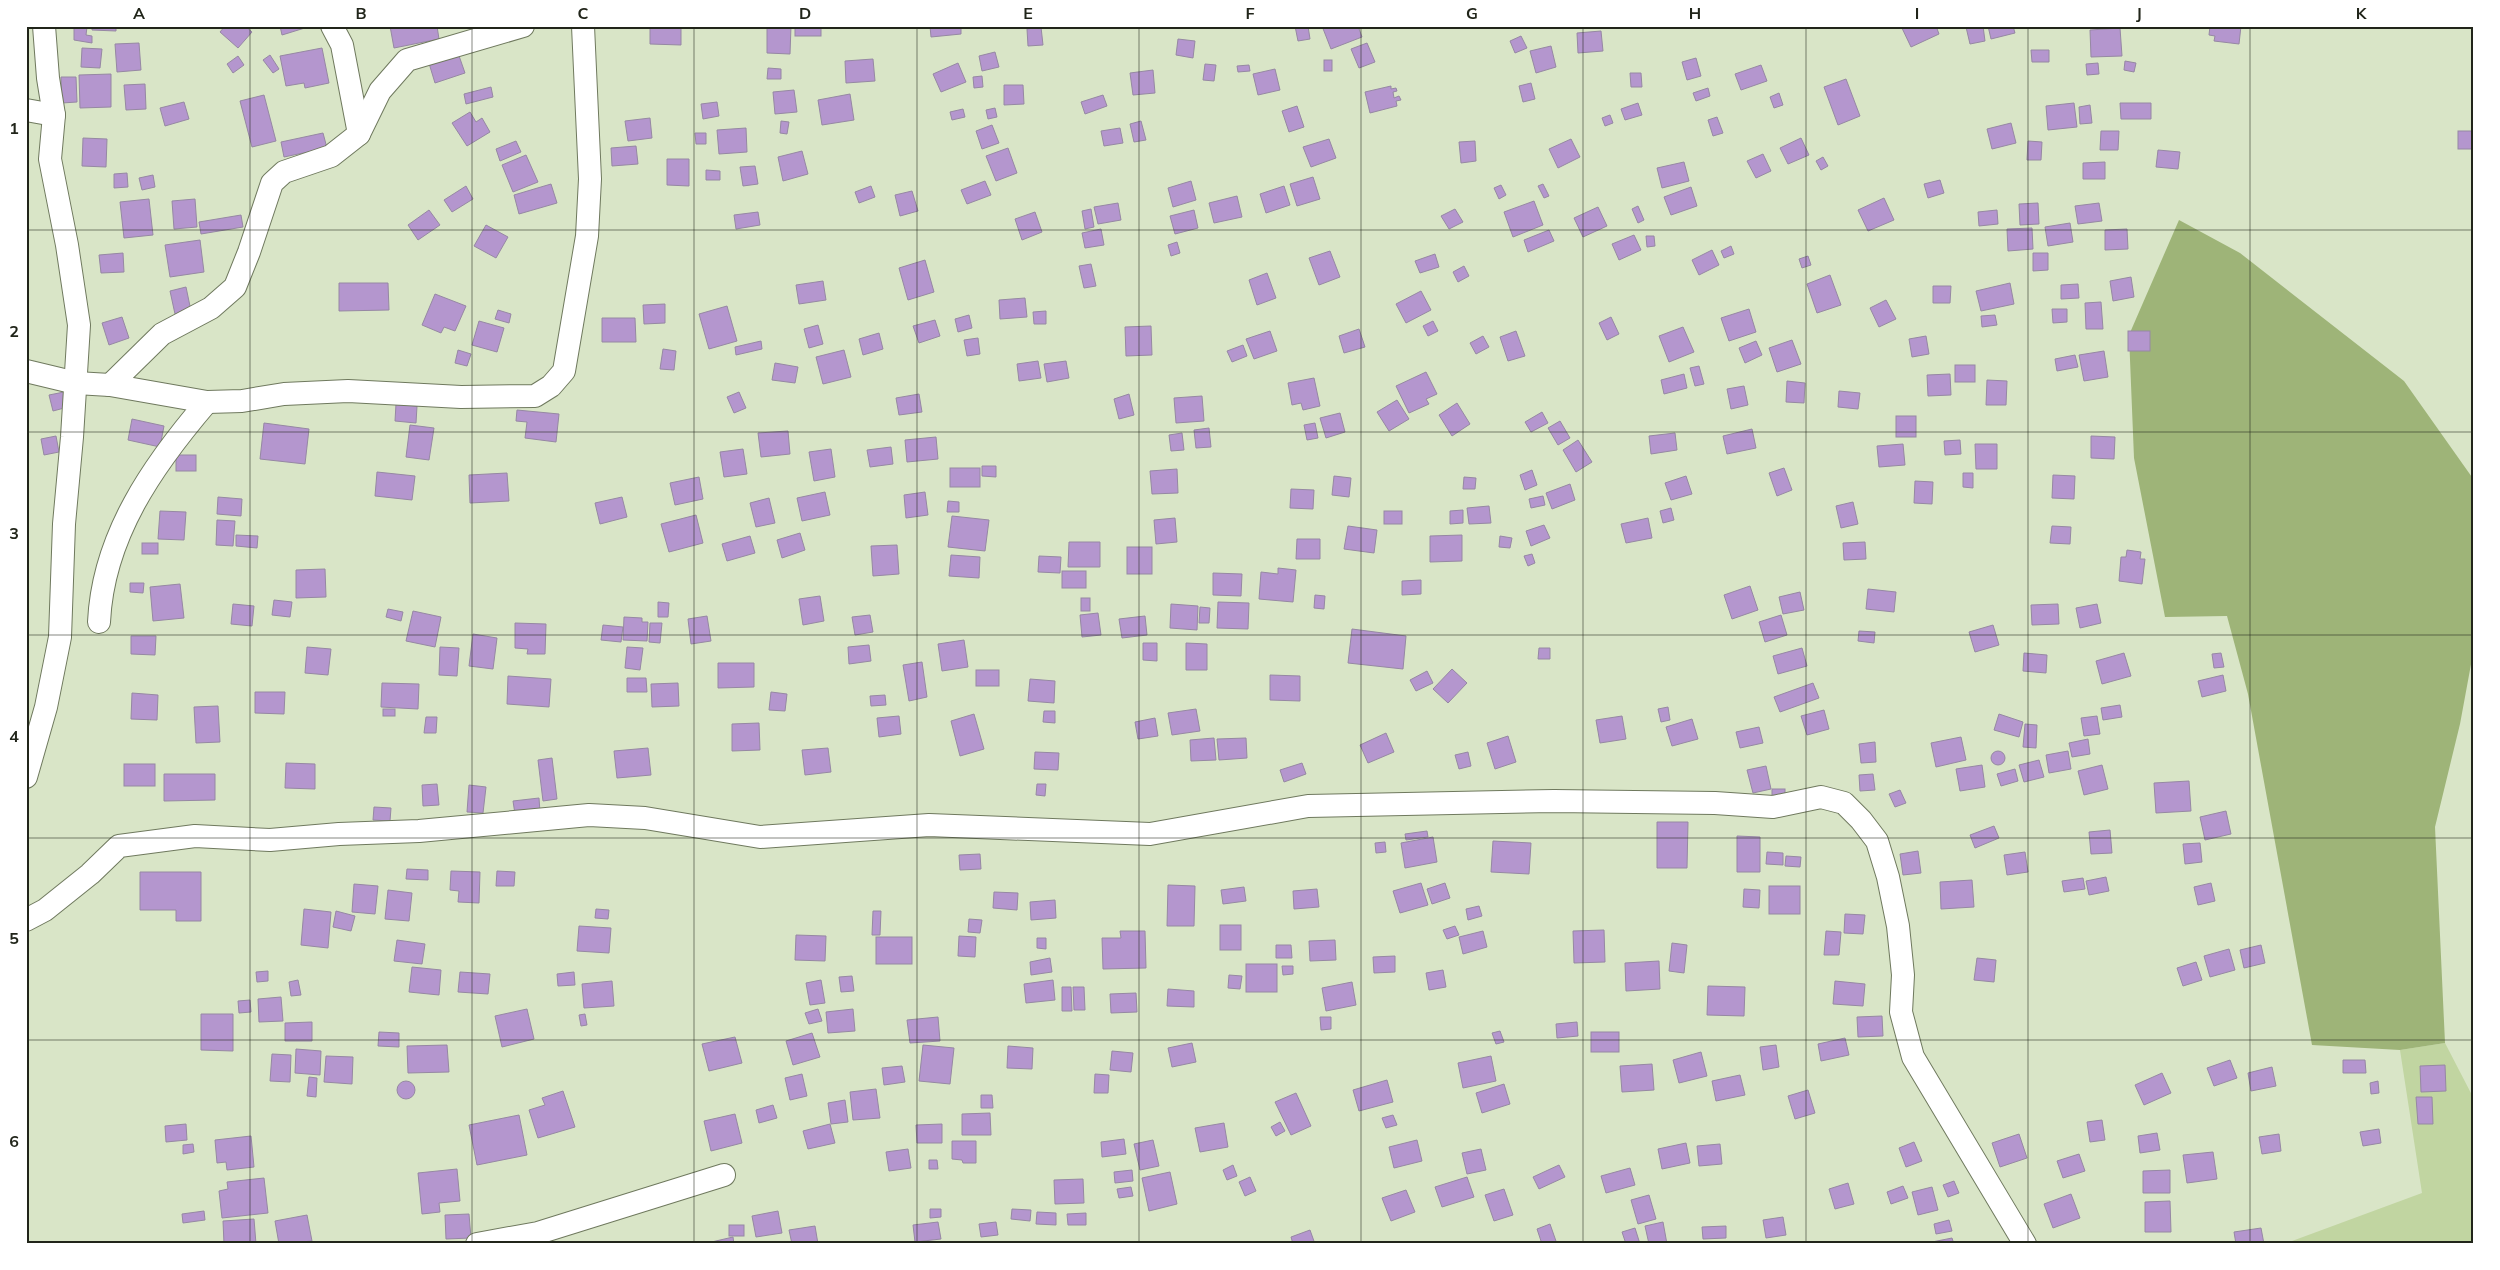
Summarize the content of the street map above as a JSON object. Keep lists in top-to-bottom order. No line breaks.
{"grid":{"columns":["A","B","C","D","E","F","G","H","I","J","K"],"rows":["1","2","3","4","5","6"]}}
